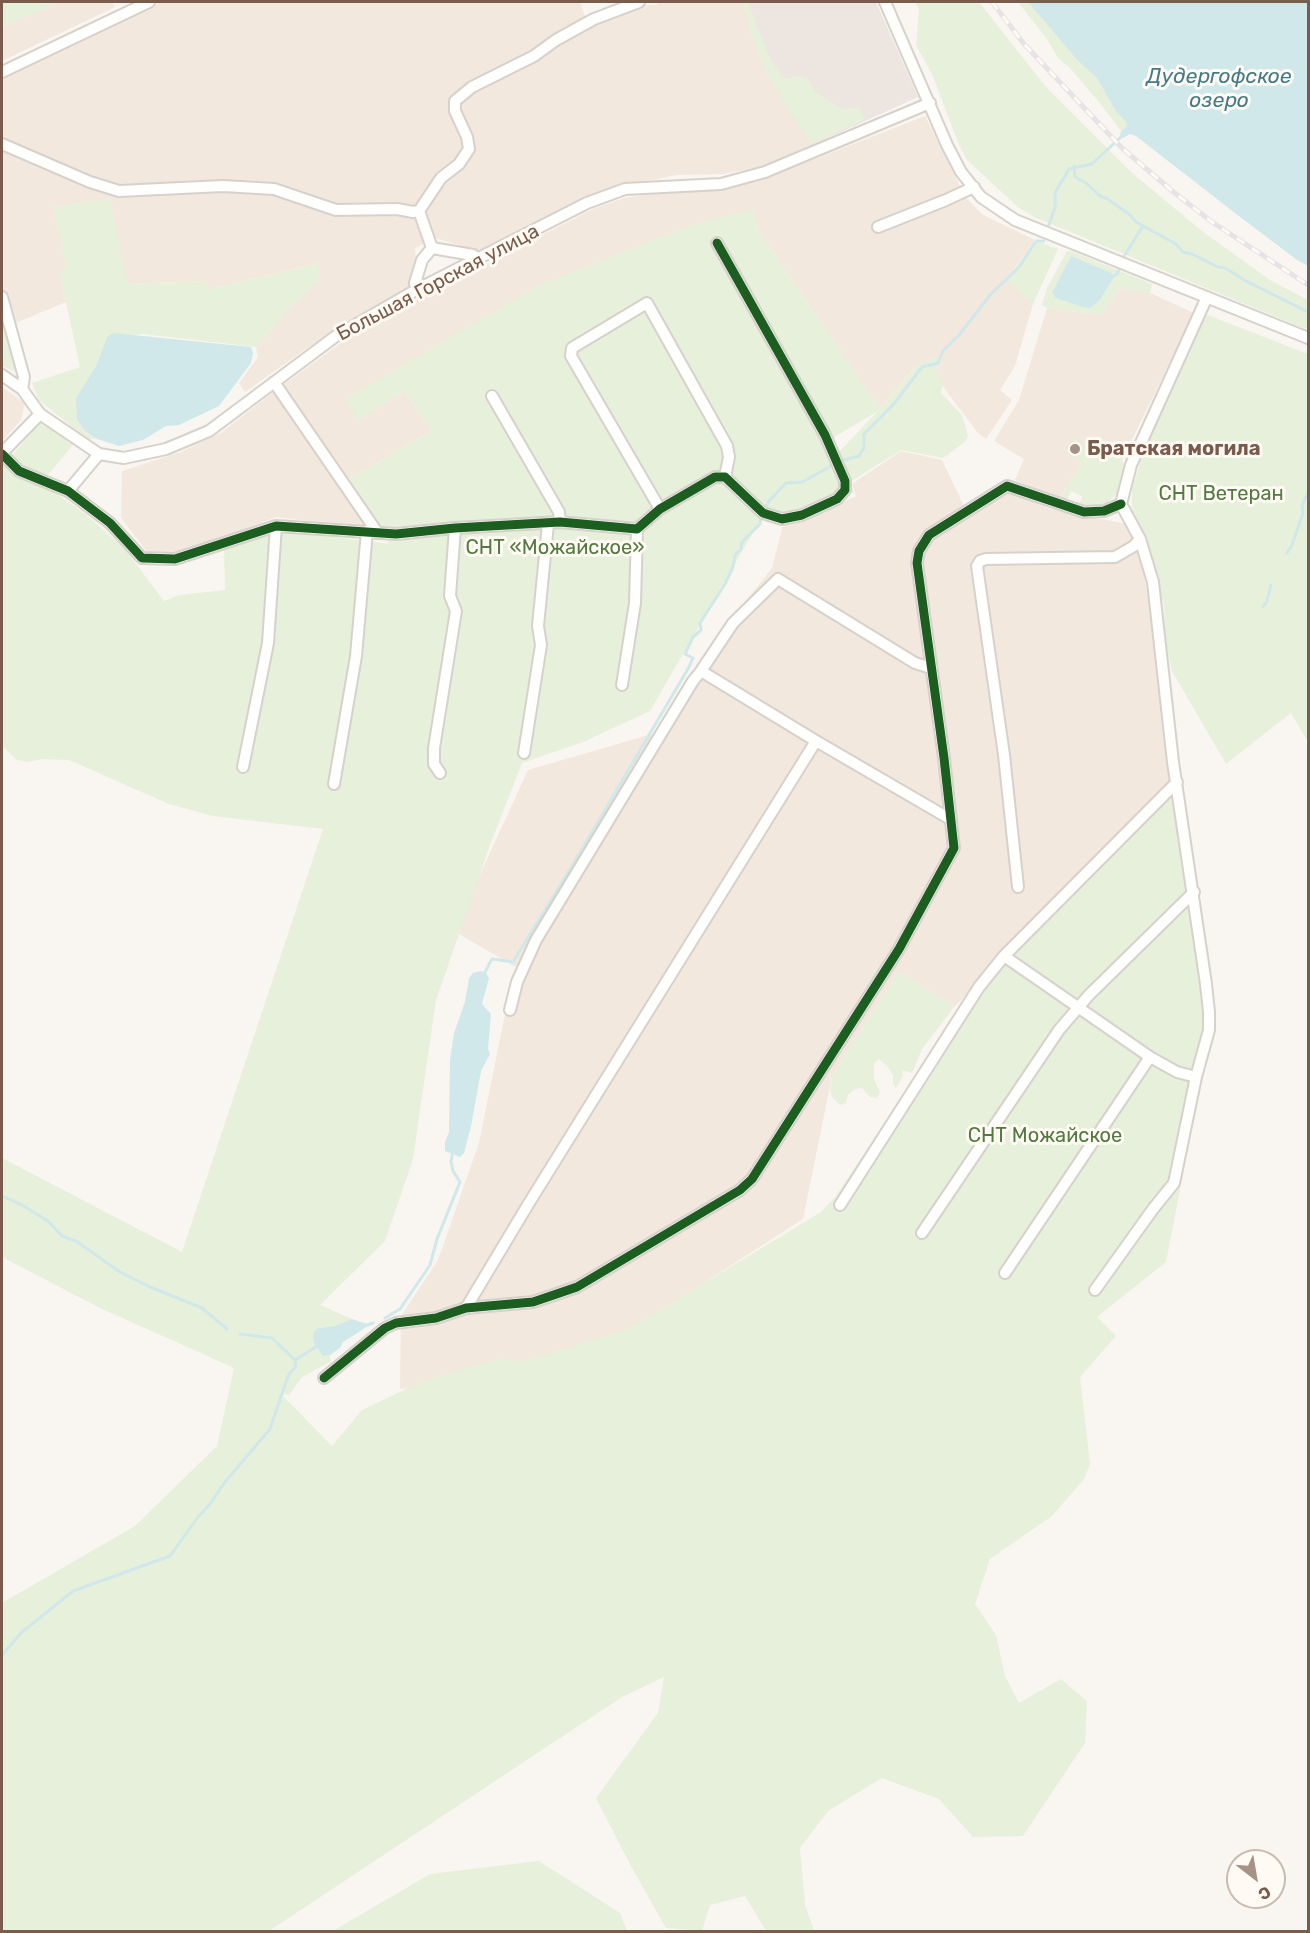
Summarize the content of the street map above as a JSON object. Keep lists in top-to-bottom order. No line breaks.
{"streets":{"street":["Большая Горская улица"]},"water":["Дудергофское озеро"],"parks":["СНТ Ветеран","СНТ «Можайское»","СНТ Можайское"],"places":["Братская могила"],"north":"bottom right"}
